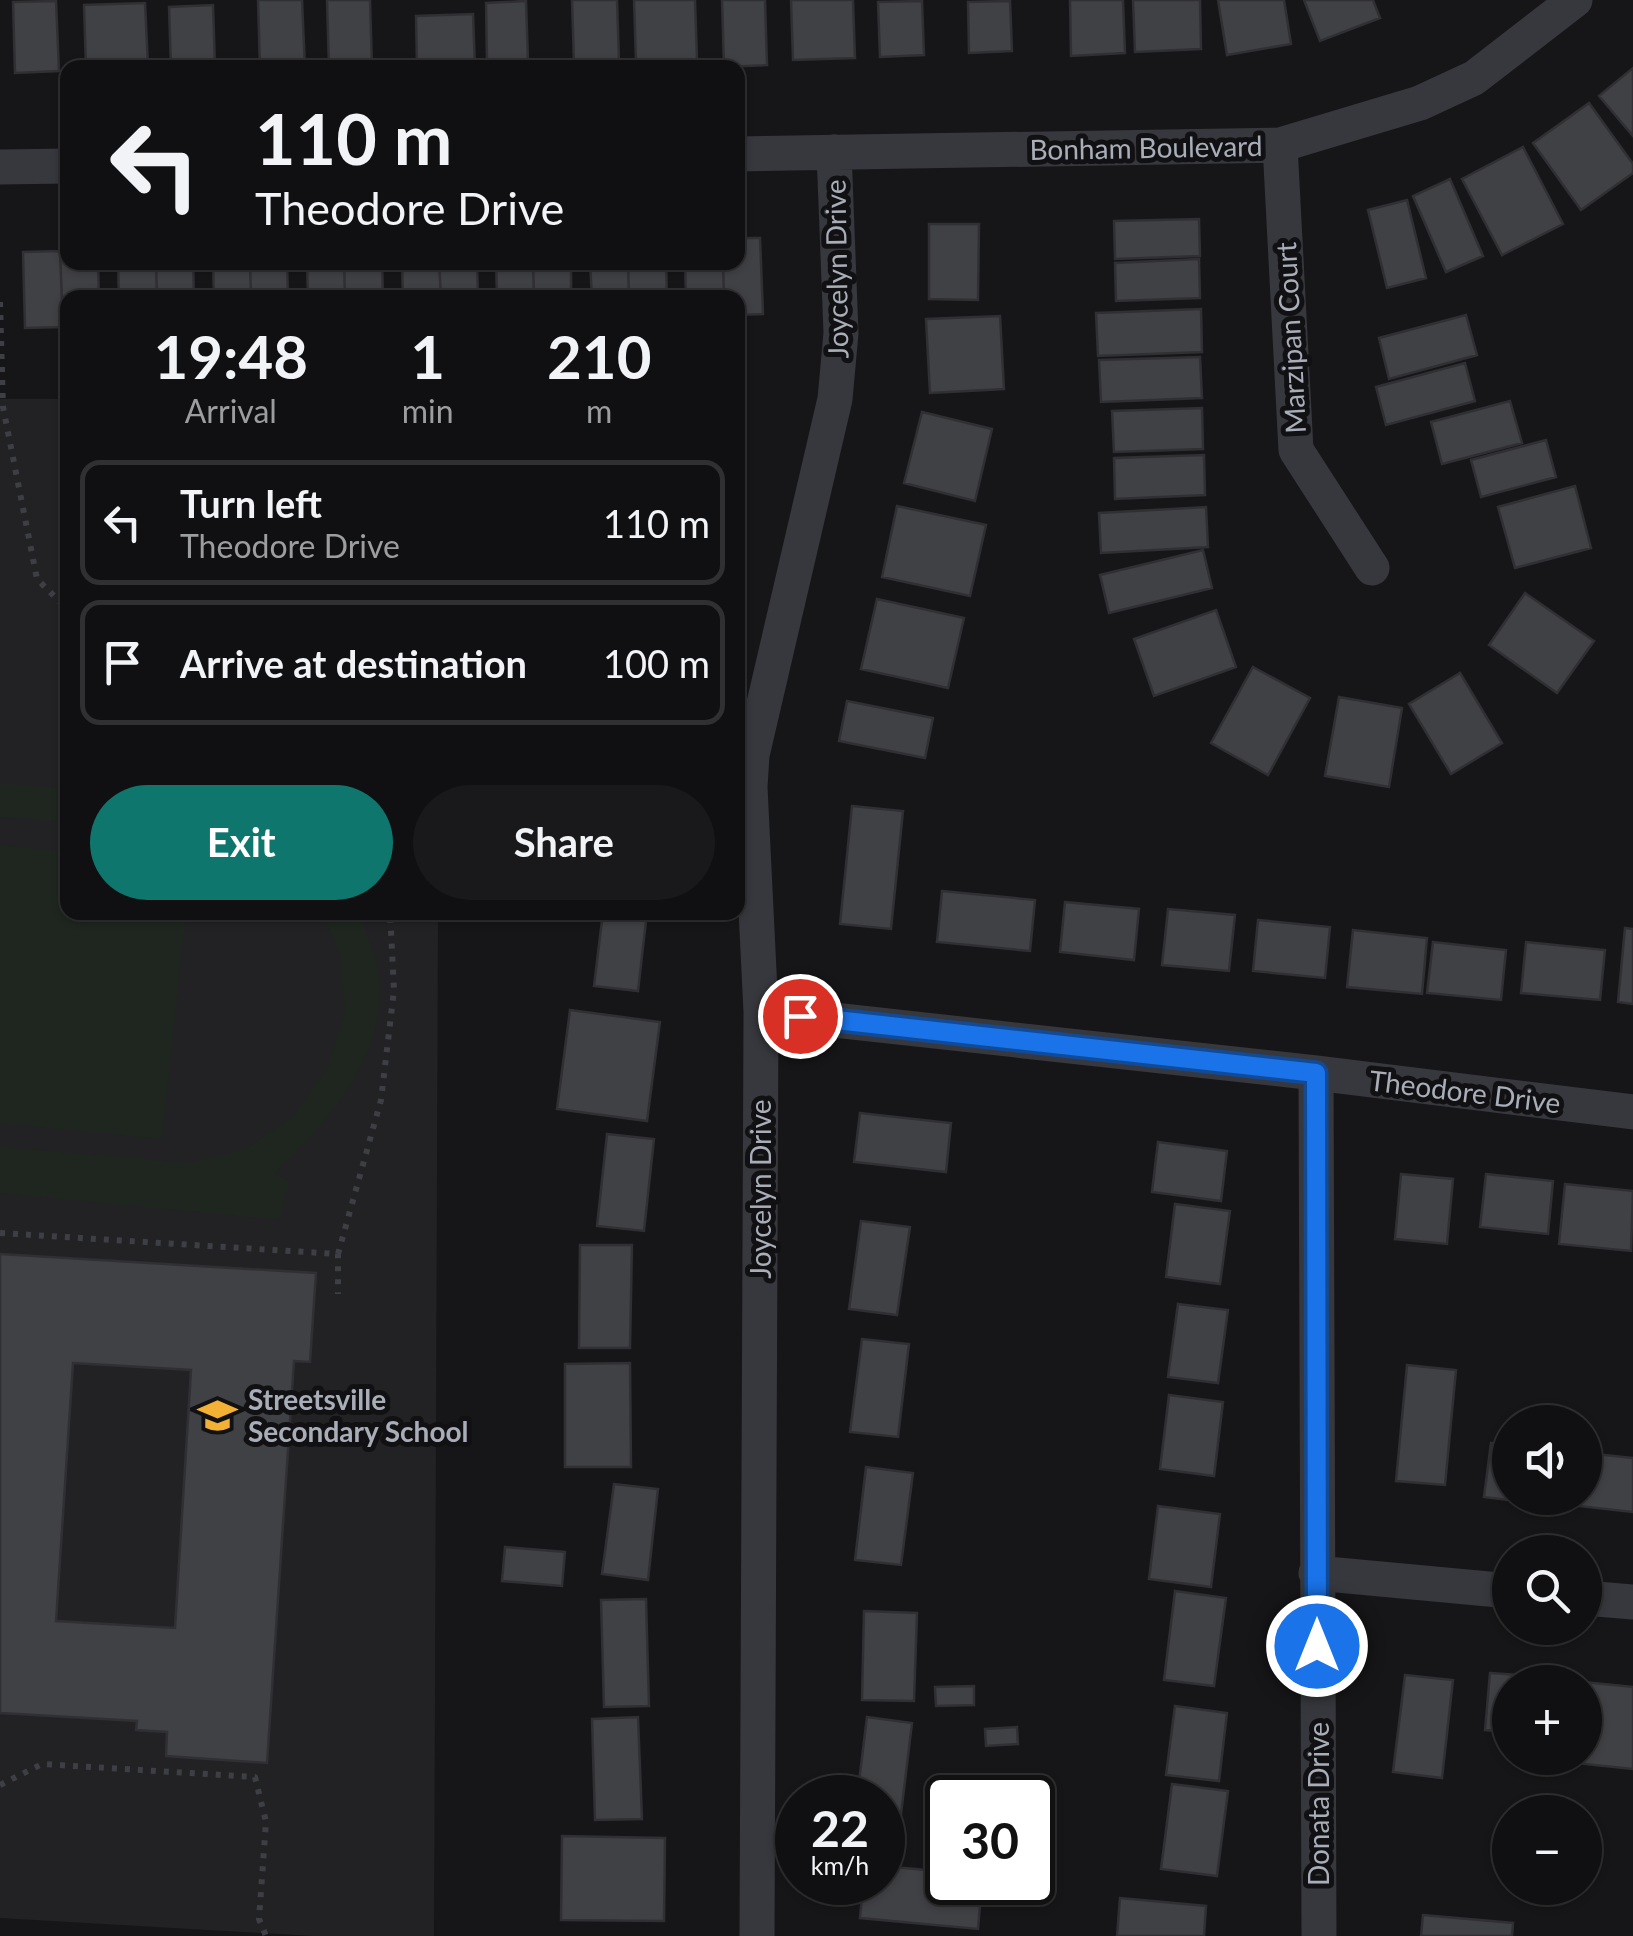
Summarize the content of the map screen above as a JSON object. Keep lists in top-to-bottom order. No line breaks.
{"streets":{"street":["Bonham Boulevard","Joycelyn Drive","Marzipan Court","Theodore Drive","Donata Drive"]},"crossings":[["Bonham Boulevard","Joycelyn Drive"],["Bonham Boulevard","Marzipan Court"],["Joycelyn Drive","Theodore Drive"],["Theodore Drive","Donata Drive"]],"places":{"school or university":["Streetsville Secondary School"]},"page":{"turn":["110 m","Theodore Drive"],"eta":["19:48","Arrival","1","min","210","m"],"list":[{"name":"Turn left","note":"Theodore Drive","value":"110 m"},{"name":"Arrive at destination","value":"100 m"}],"buttons":["Exit","Share"],"map_buttons":["+","−"],"speed":"22 km/h","limit":"30"}}
